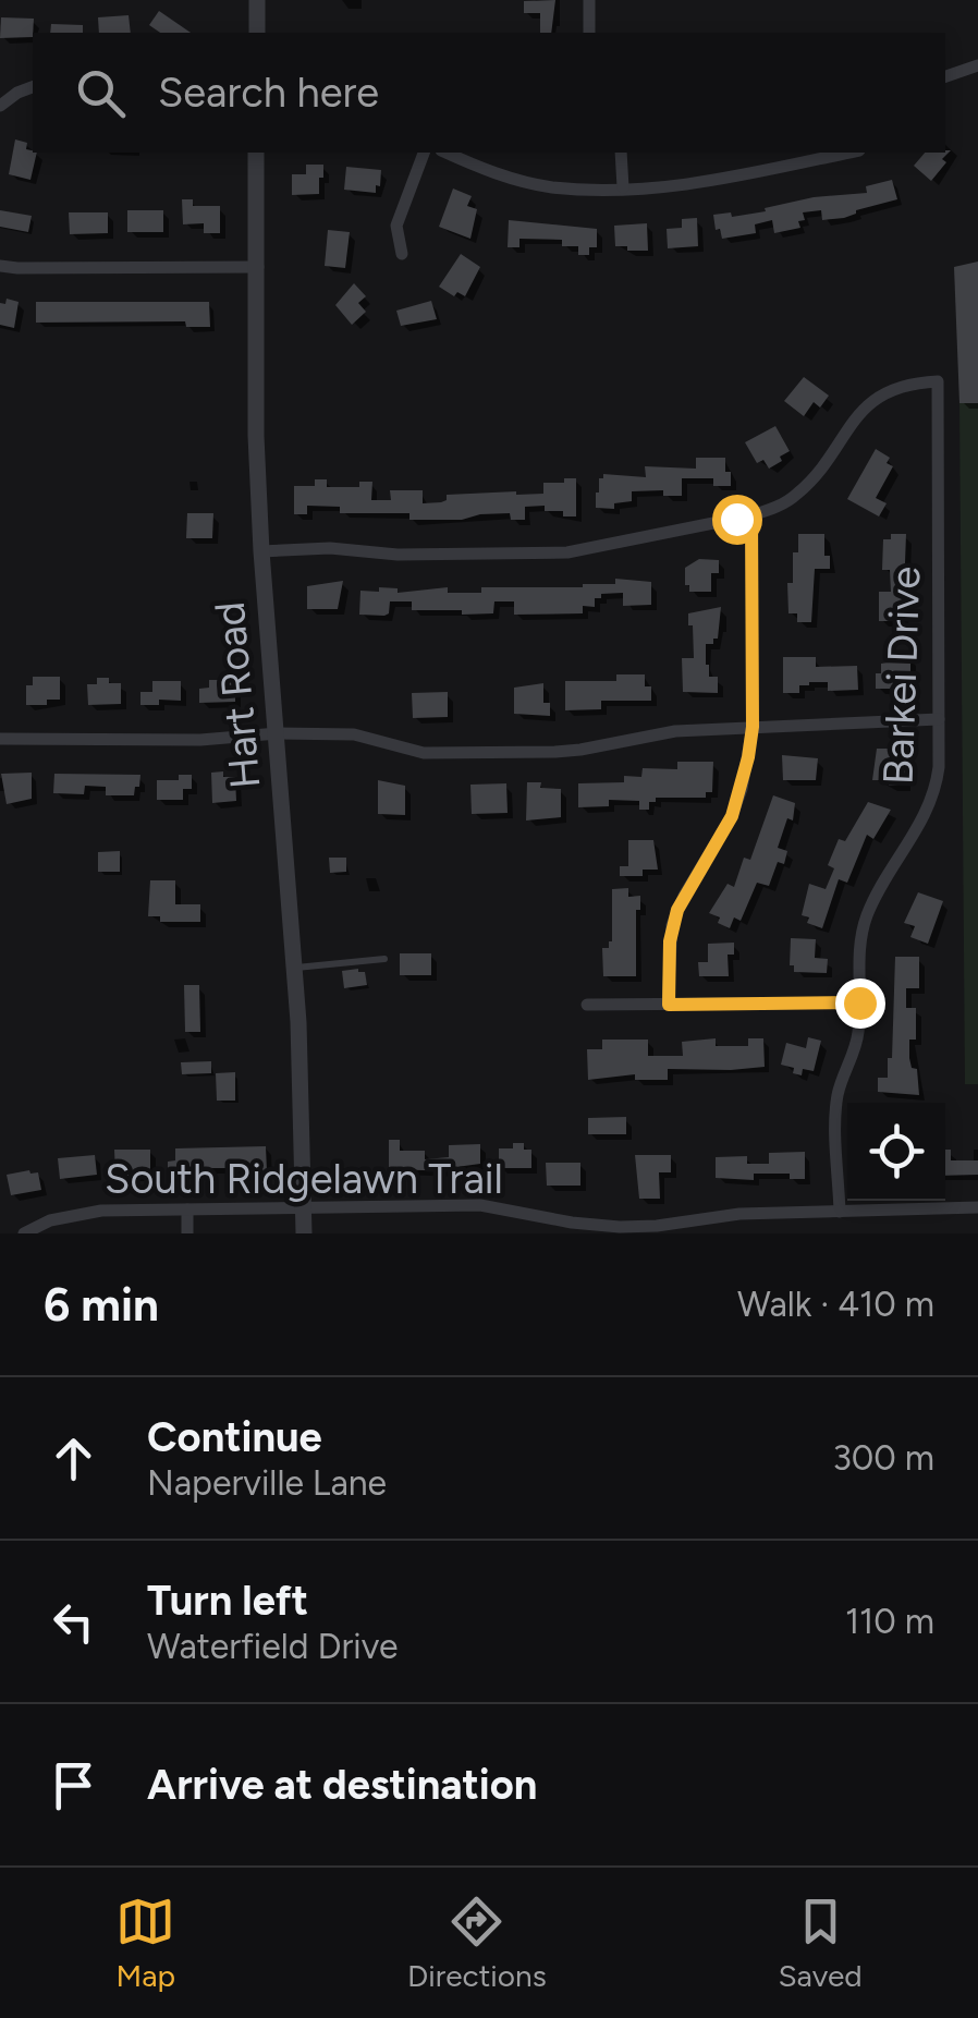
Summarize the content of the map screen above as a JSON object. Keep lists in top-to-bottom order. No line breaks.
{"streets":{"street":["Barkei Drive","Hart Road","South Ridgelawn Trail"]},"crossings":[["Barkei Drive","South Ridgelawn Trail"],["Hart Road","South Ridgelawn Trail"]],"page":{"search":"Search here","heading":["6 min","Walk · 410 m"],"list":[["Continue","Naperville Lane","300 m"],["Turn left","Waterfield Drive","110 m"],"Arrive at destination"],"nav":["Map","Directions","Saved"]}}
